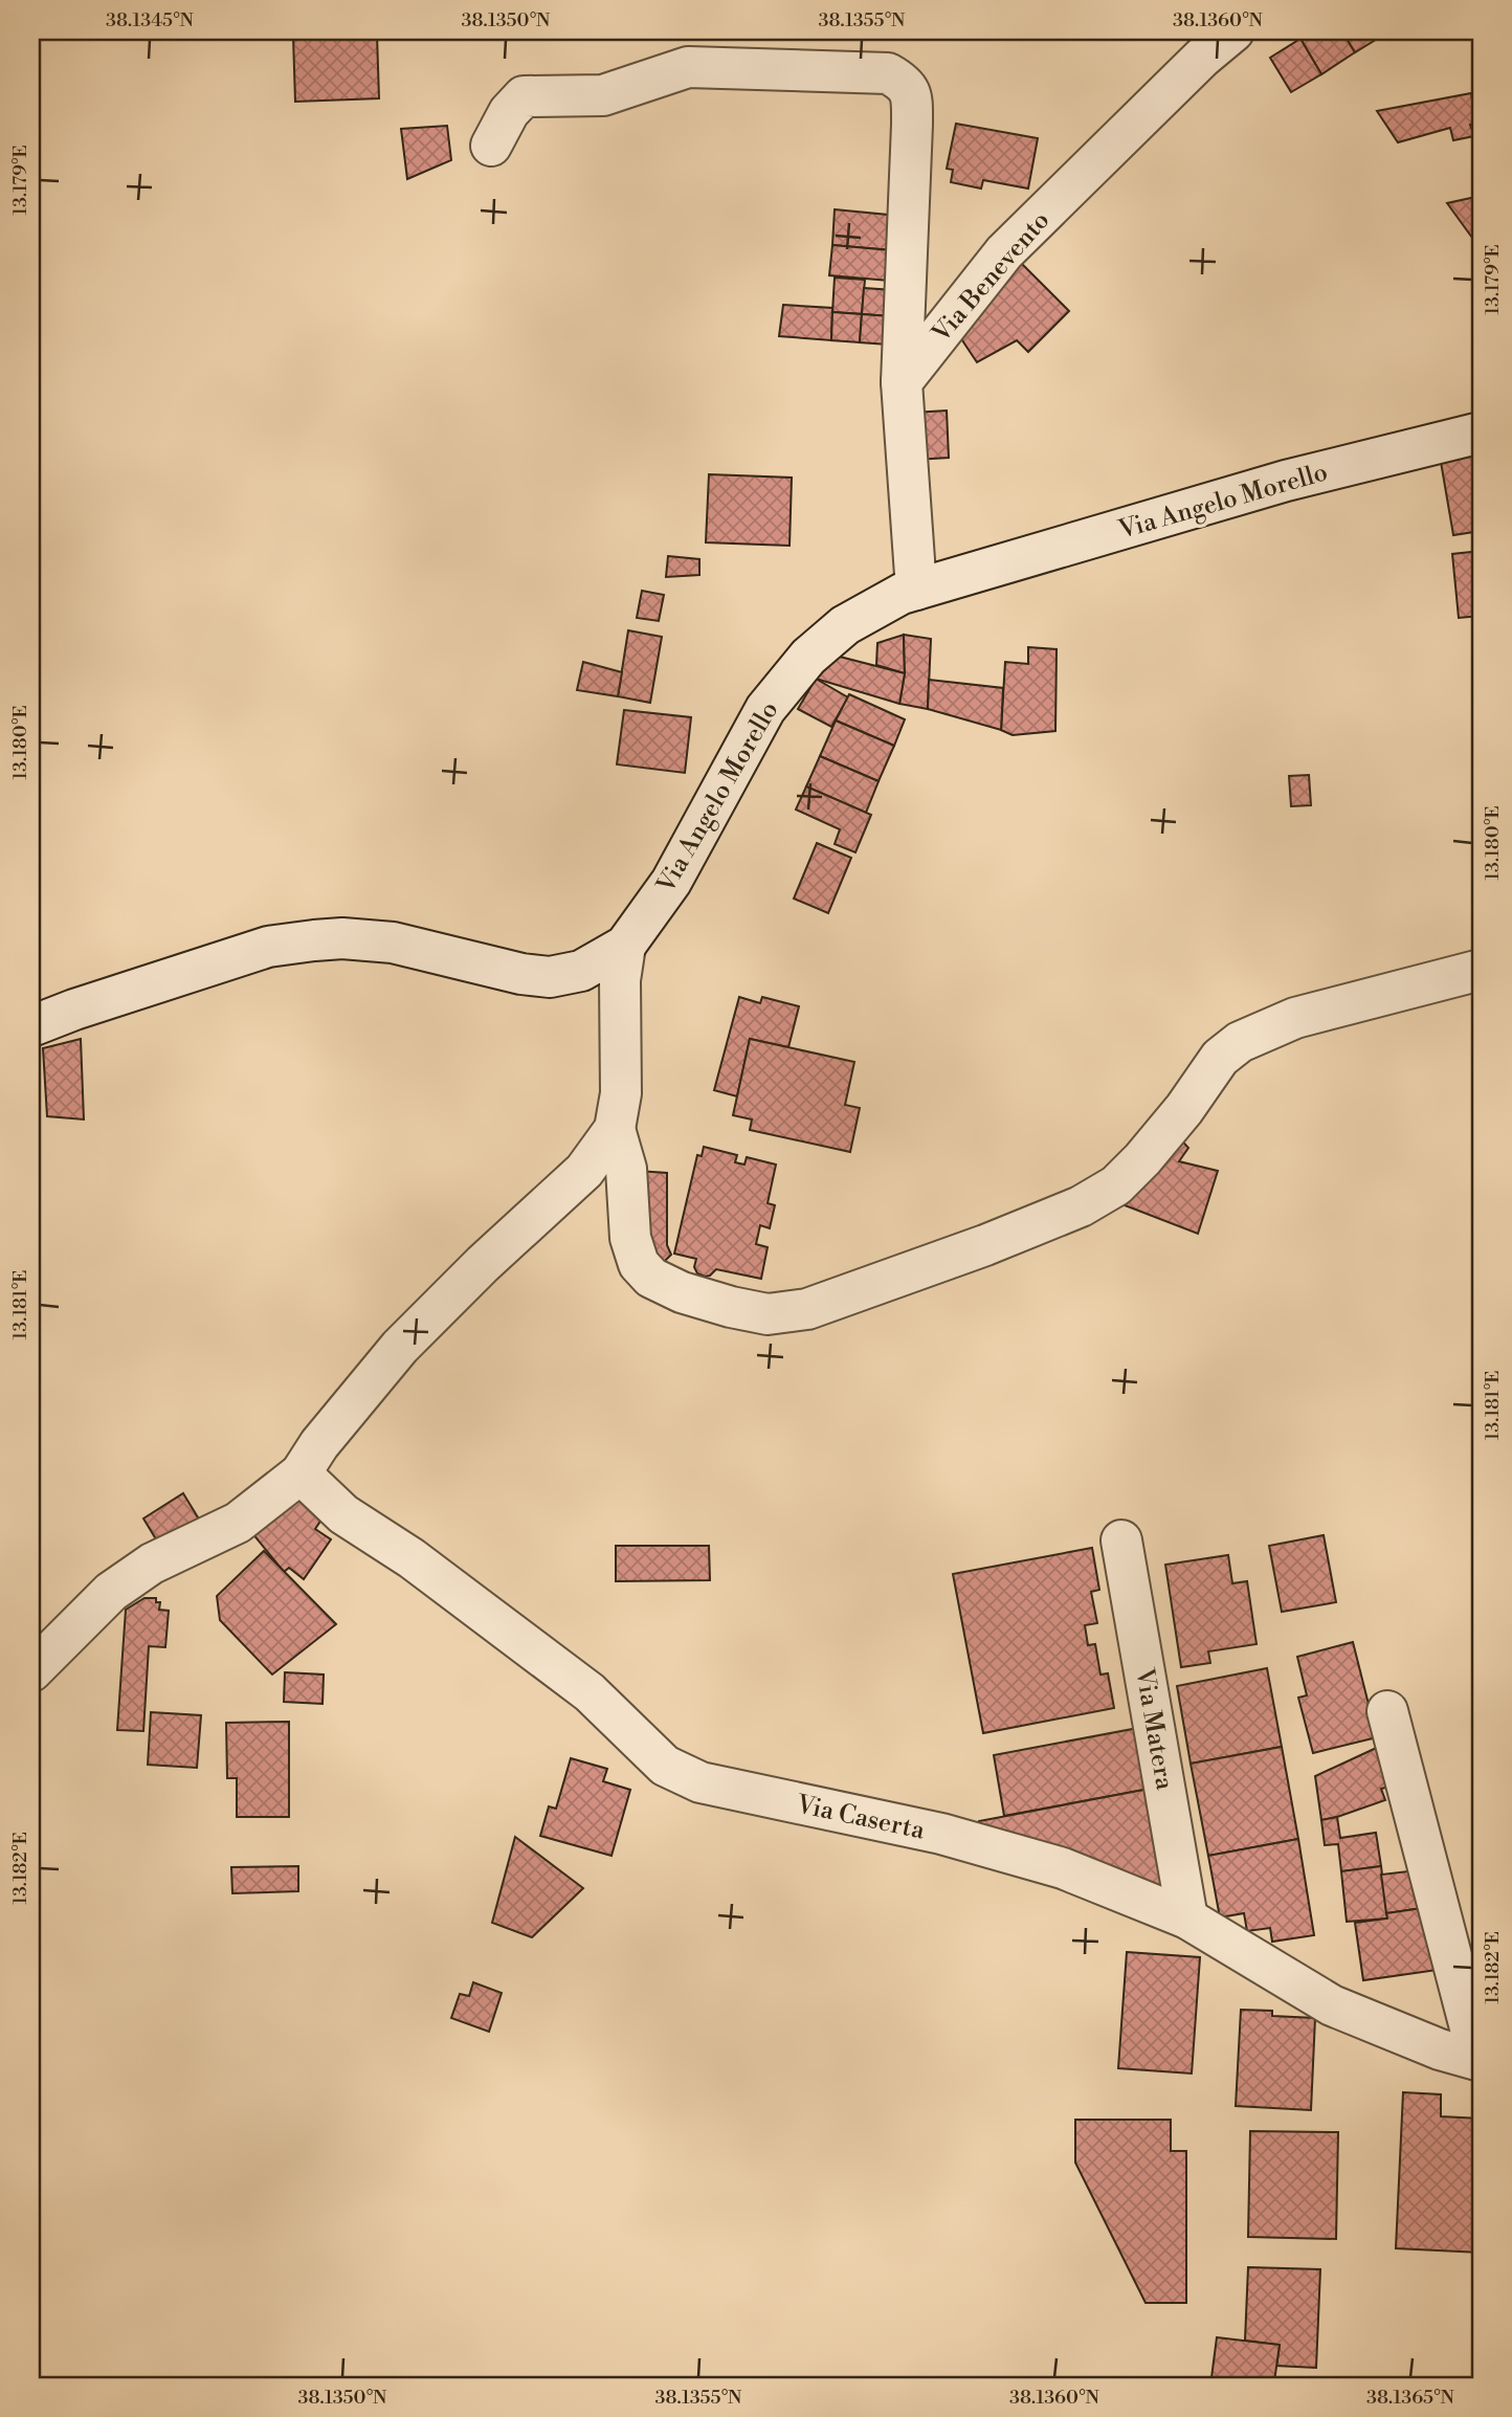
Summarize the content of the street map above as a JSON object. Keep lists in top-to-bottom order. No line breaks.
{"streets":{"street":["Via Benevento","Via Angelo Morello","Via Matera","Via Caserta"]},"crossings":[["Via Matera","Via Caserta"]],"coordinates":["38.1345°N","38.1350°N","38.1355°N","38.1360°N","13.179°E","13.180°E","13.181°E","13.182°E","38.1365°N"]}
